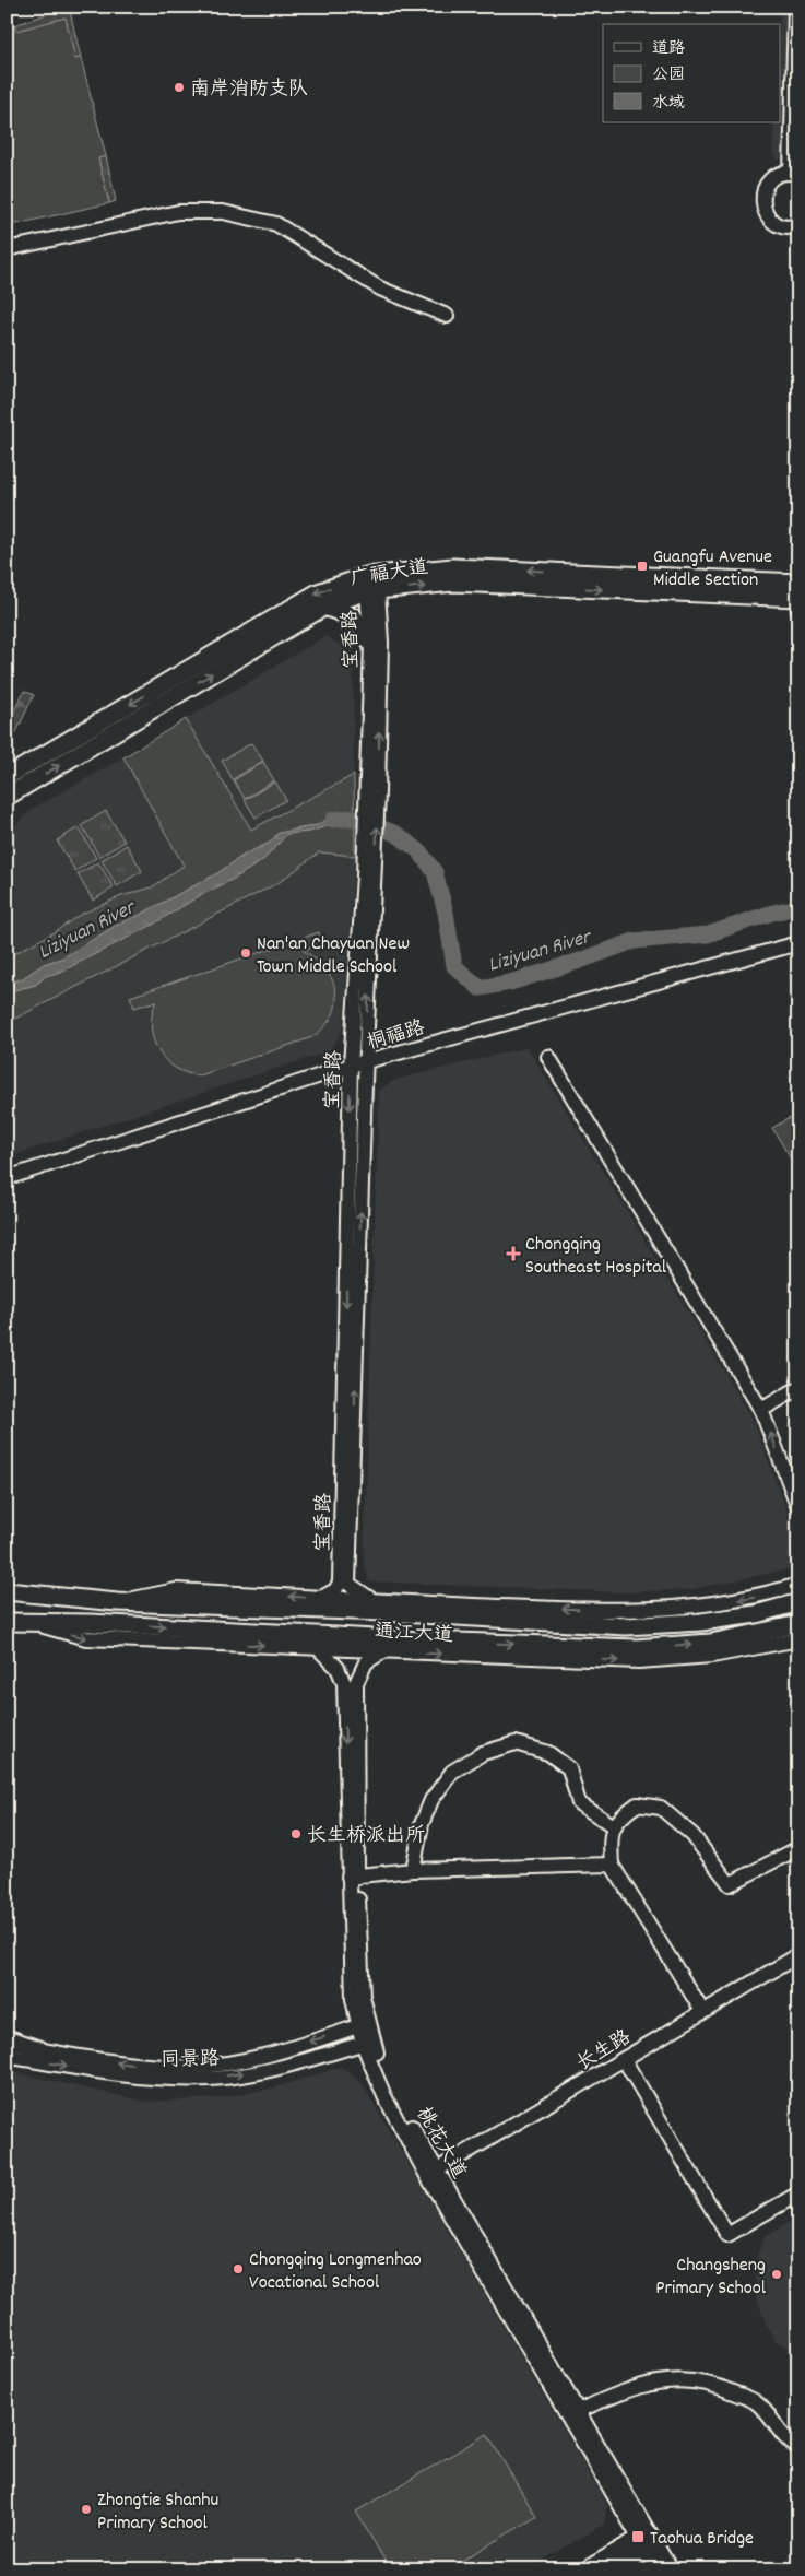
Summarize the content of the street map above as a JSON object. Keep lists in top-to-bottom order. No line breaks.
{"streets":{"main road":["广福大道","通江大道"],"street":["宝香路","桐福路","长生路","同景路","桃花大道"]},"crossings":[["广福大道","宝香路"],["宝香路","桐福路"],["长生路","桃花大道"],["同景路","桃花大道"]],"water":["Liziyuan River"],"places":{"other":["南岸消防支队","Nan'an Chayuan New Town Middle School","长生桥派出所","Chongqing Longmenhao Vocational School","Changsheng Primary School","Zhongtie Shanhu Primary School"],"transit":["Guangfu Avenue Middle Section","Taohua Bridge"],"health":["Chongqing Southeast Hospital"]},"legend":["道路","公园","水域"]}
